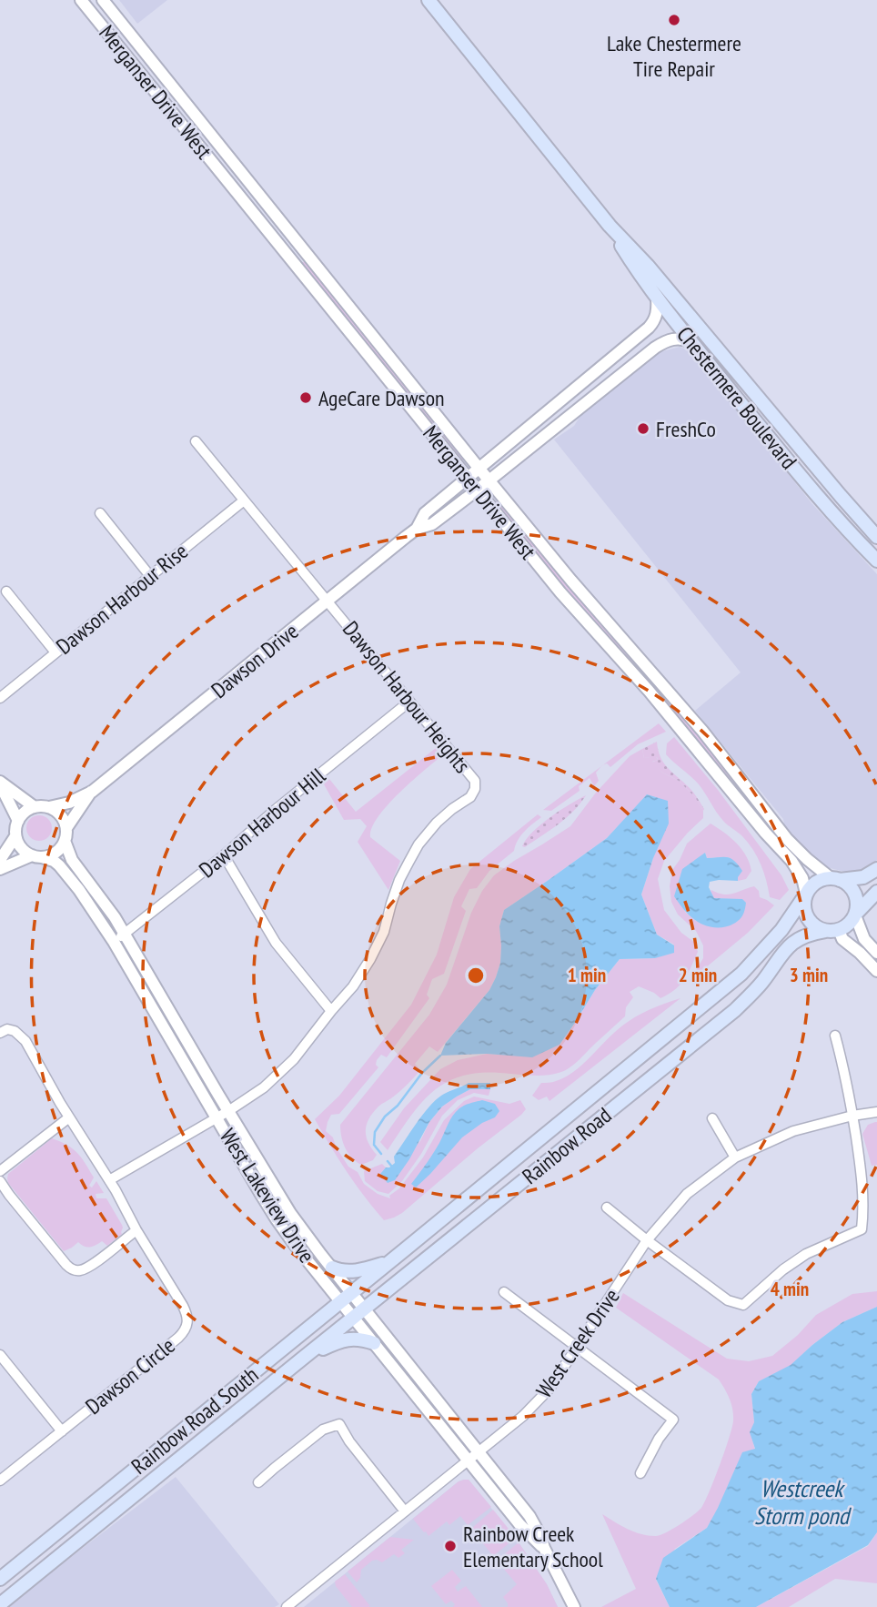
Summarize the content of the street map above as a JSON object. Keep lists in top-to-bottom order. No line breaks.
{"streets":{"main road":["Chestermere Boulevard","Rainbow Road","Rainbow Road South"],"street":["Merganser Drive West","Dawson Harbour Rise","Dawson Drive","Dawson Harbour Heights","Dawson Harbour Hill","West Lakeview Drive","West Creek Drive","Dawson Circle"]},"crossings":[["Merganser Drive West","Dawson Drive"],["Merganser Drive West","Rainbow Road"],["Chestermere Boulevard","Dawson Drive"],["Dawson Harbour Rise","Dawson Harbour Heights"],["Dawson Drive","Dawson Harbour Heights"],["Dawson Drive","West Lakeview Drive"],["Dawson Harbour Heights","Dawson Harbour Hill"],["Dawson Harbour Heights","West Lakeview Drive"],["Dawson Harbour Hill","West Lakeview Drive"],["Rainbow Road","West Lakeview Drive"],["Rainbow Road","Rainbow Road South"],["West Lakeview Drive","West Creek Drive"],["West Lakeview Drive","Rainbow Road South"]],"water":["Westcreek Storm pond"],"places":["Lake Chestermere Tire Repair","AgeCare Dawson","FreshCo","Rainbow Creek Elementary School"],"rings":["1 min","2 min","3 min","4 min"]}
